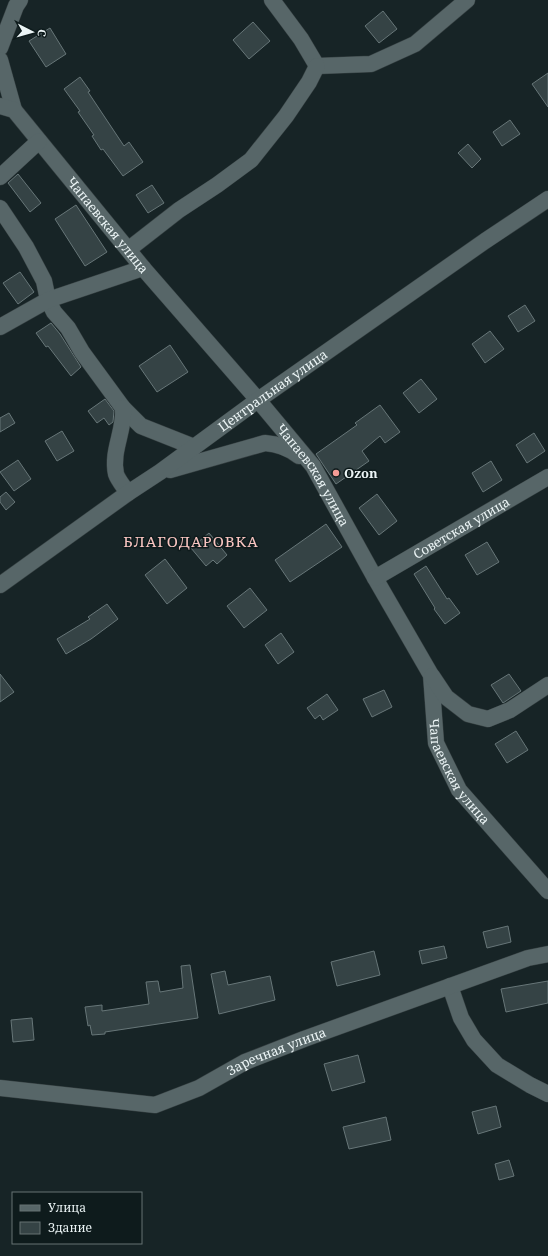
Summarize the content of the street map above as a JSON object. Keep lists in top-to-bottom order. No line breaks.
{"streets":{"street":["Чапаевская улица","Центральная улица","Советская улица","Заречная улица"]},"crossings":[["Чапаевская улица","Центральная улица"],["Чапаевская улица","Советская улица"]],"districts":["БЛАГОДАРОВКА"],"places":["Ozon"],"legend":["Улица","Здание"],"north":"right"}
